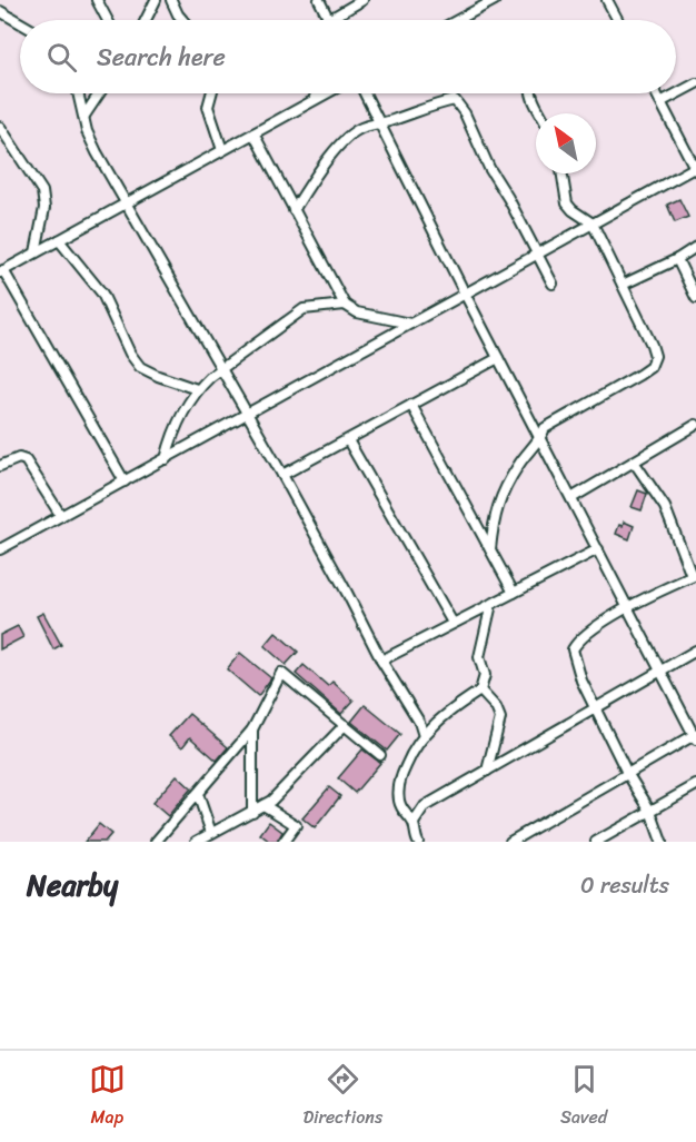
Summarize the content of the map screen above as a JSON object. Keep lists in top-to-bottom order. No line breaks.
{"north":"top left","page":{"search":"Search here","heading":["Nearby","0 results"],"nav":["Map","Directions","Saved"]}}
